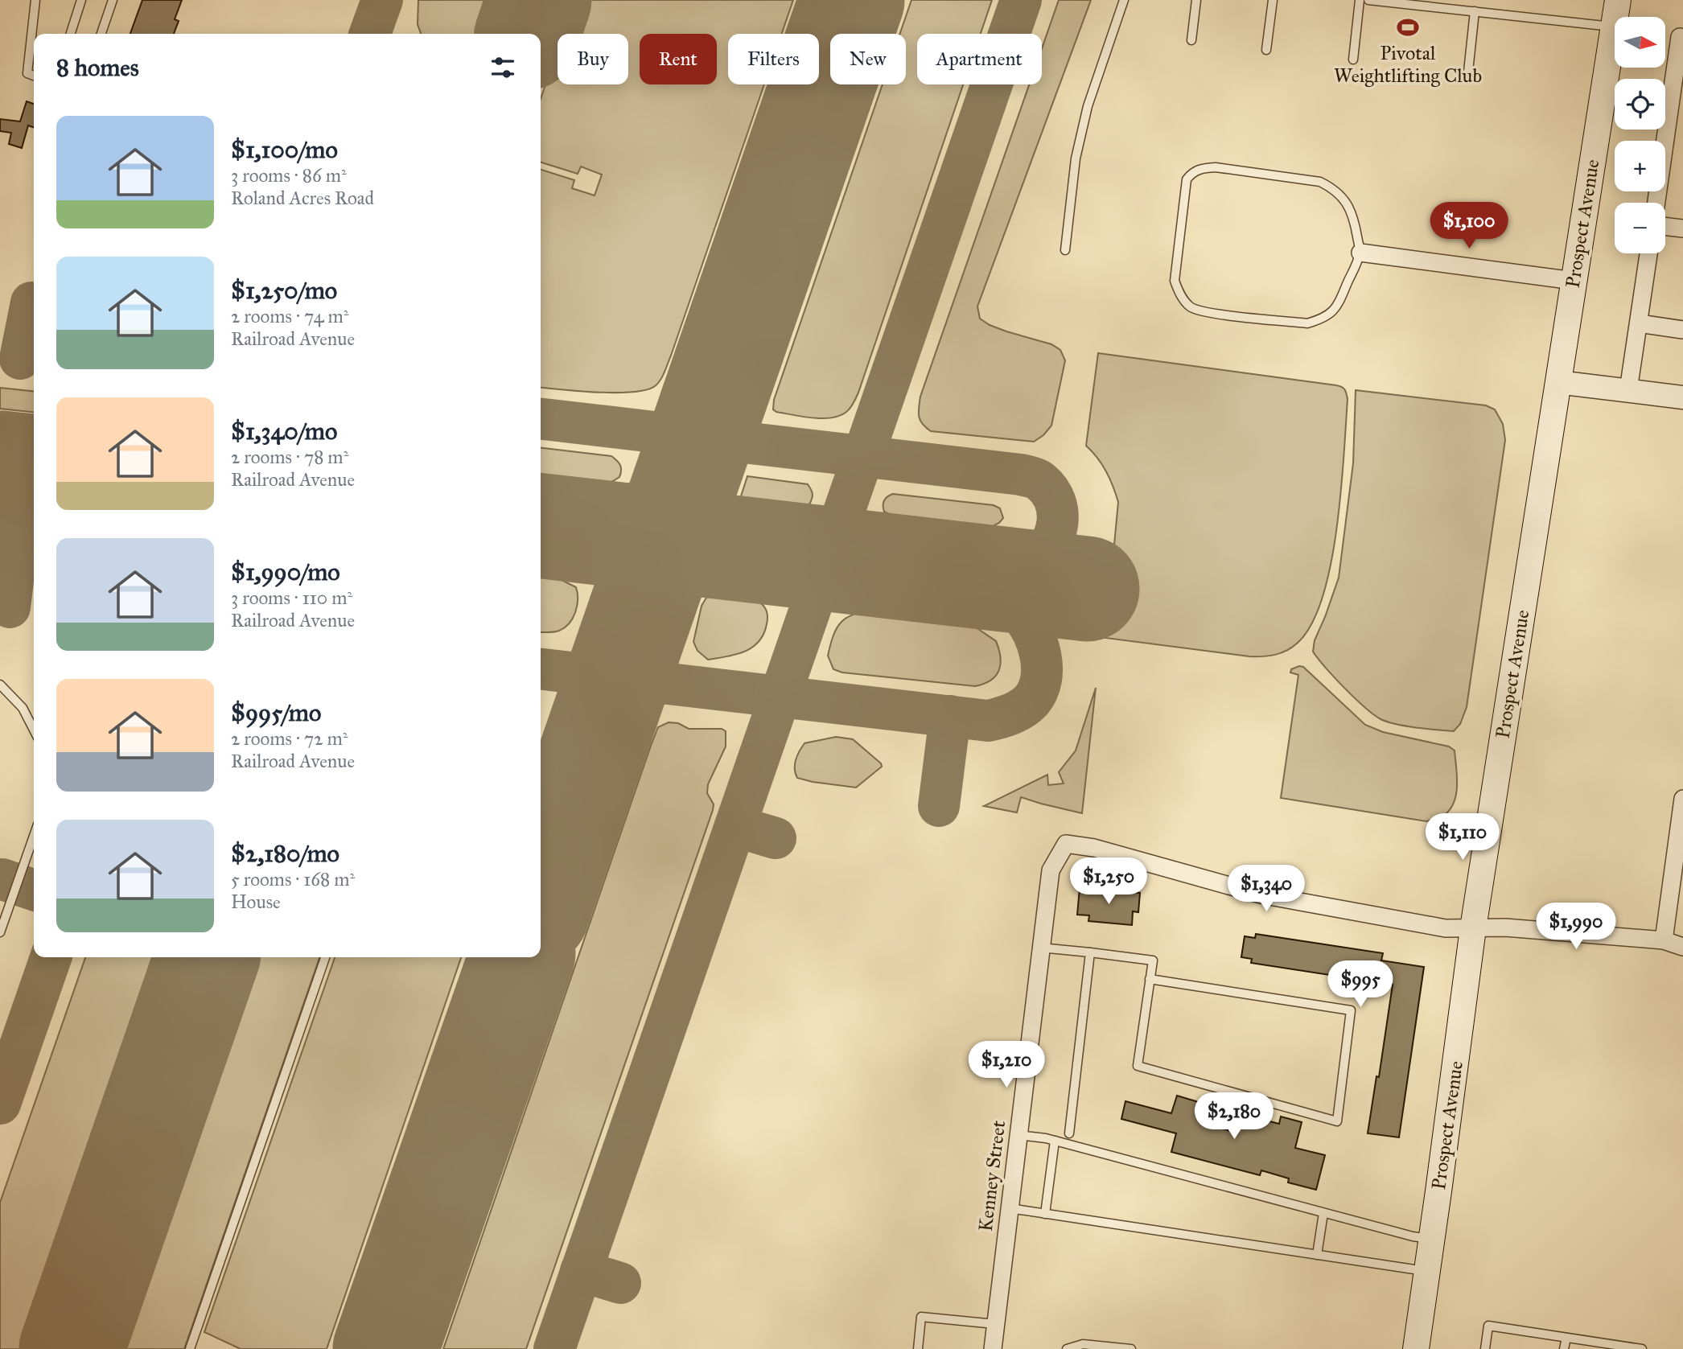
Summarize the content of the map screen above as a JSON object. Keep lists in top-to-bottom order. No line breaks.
{"streets":{"main road":["Prospect Avenue"],"street":["Kenney Street"]},"crossings":[["Prospect Avenue","Kenney Street"]],"places":{"sports":["Pivotal Weightlifting Club"]},"north":"right","page":{"map_buttons":["+","−"],"chip":["Buy","Rent","Filters","New","Apartment"],"heading":"8 homes","list":[{"name":"$1,100/mo","note":"3 rooms · 86 m² · Roland Acres Road"},{"name":"$1,250/mo","note":"2 rooms · 74 m² · Railroad Avenue"},{"name":"$1,340/mo","note":"2 rooms · 78 m² · Railroad Avenue"},{"name":"$1,990/mo","note":"3 rooms · 110 m² · Railroad Avenue"},{"name":"$995/mo","note":"2 rooms · 72 m² · Railroad Avenue"},{"name":"$2,180/mo","note":"5 rooms · 168 m² · House"}],"price":["$1,100","$1,110","$1,250","$1,340","$1,990","$995","$1,210","$2,180"]}}
